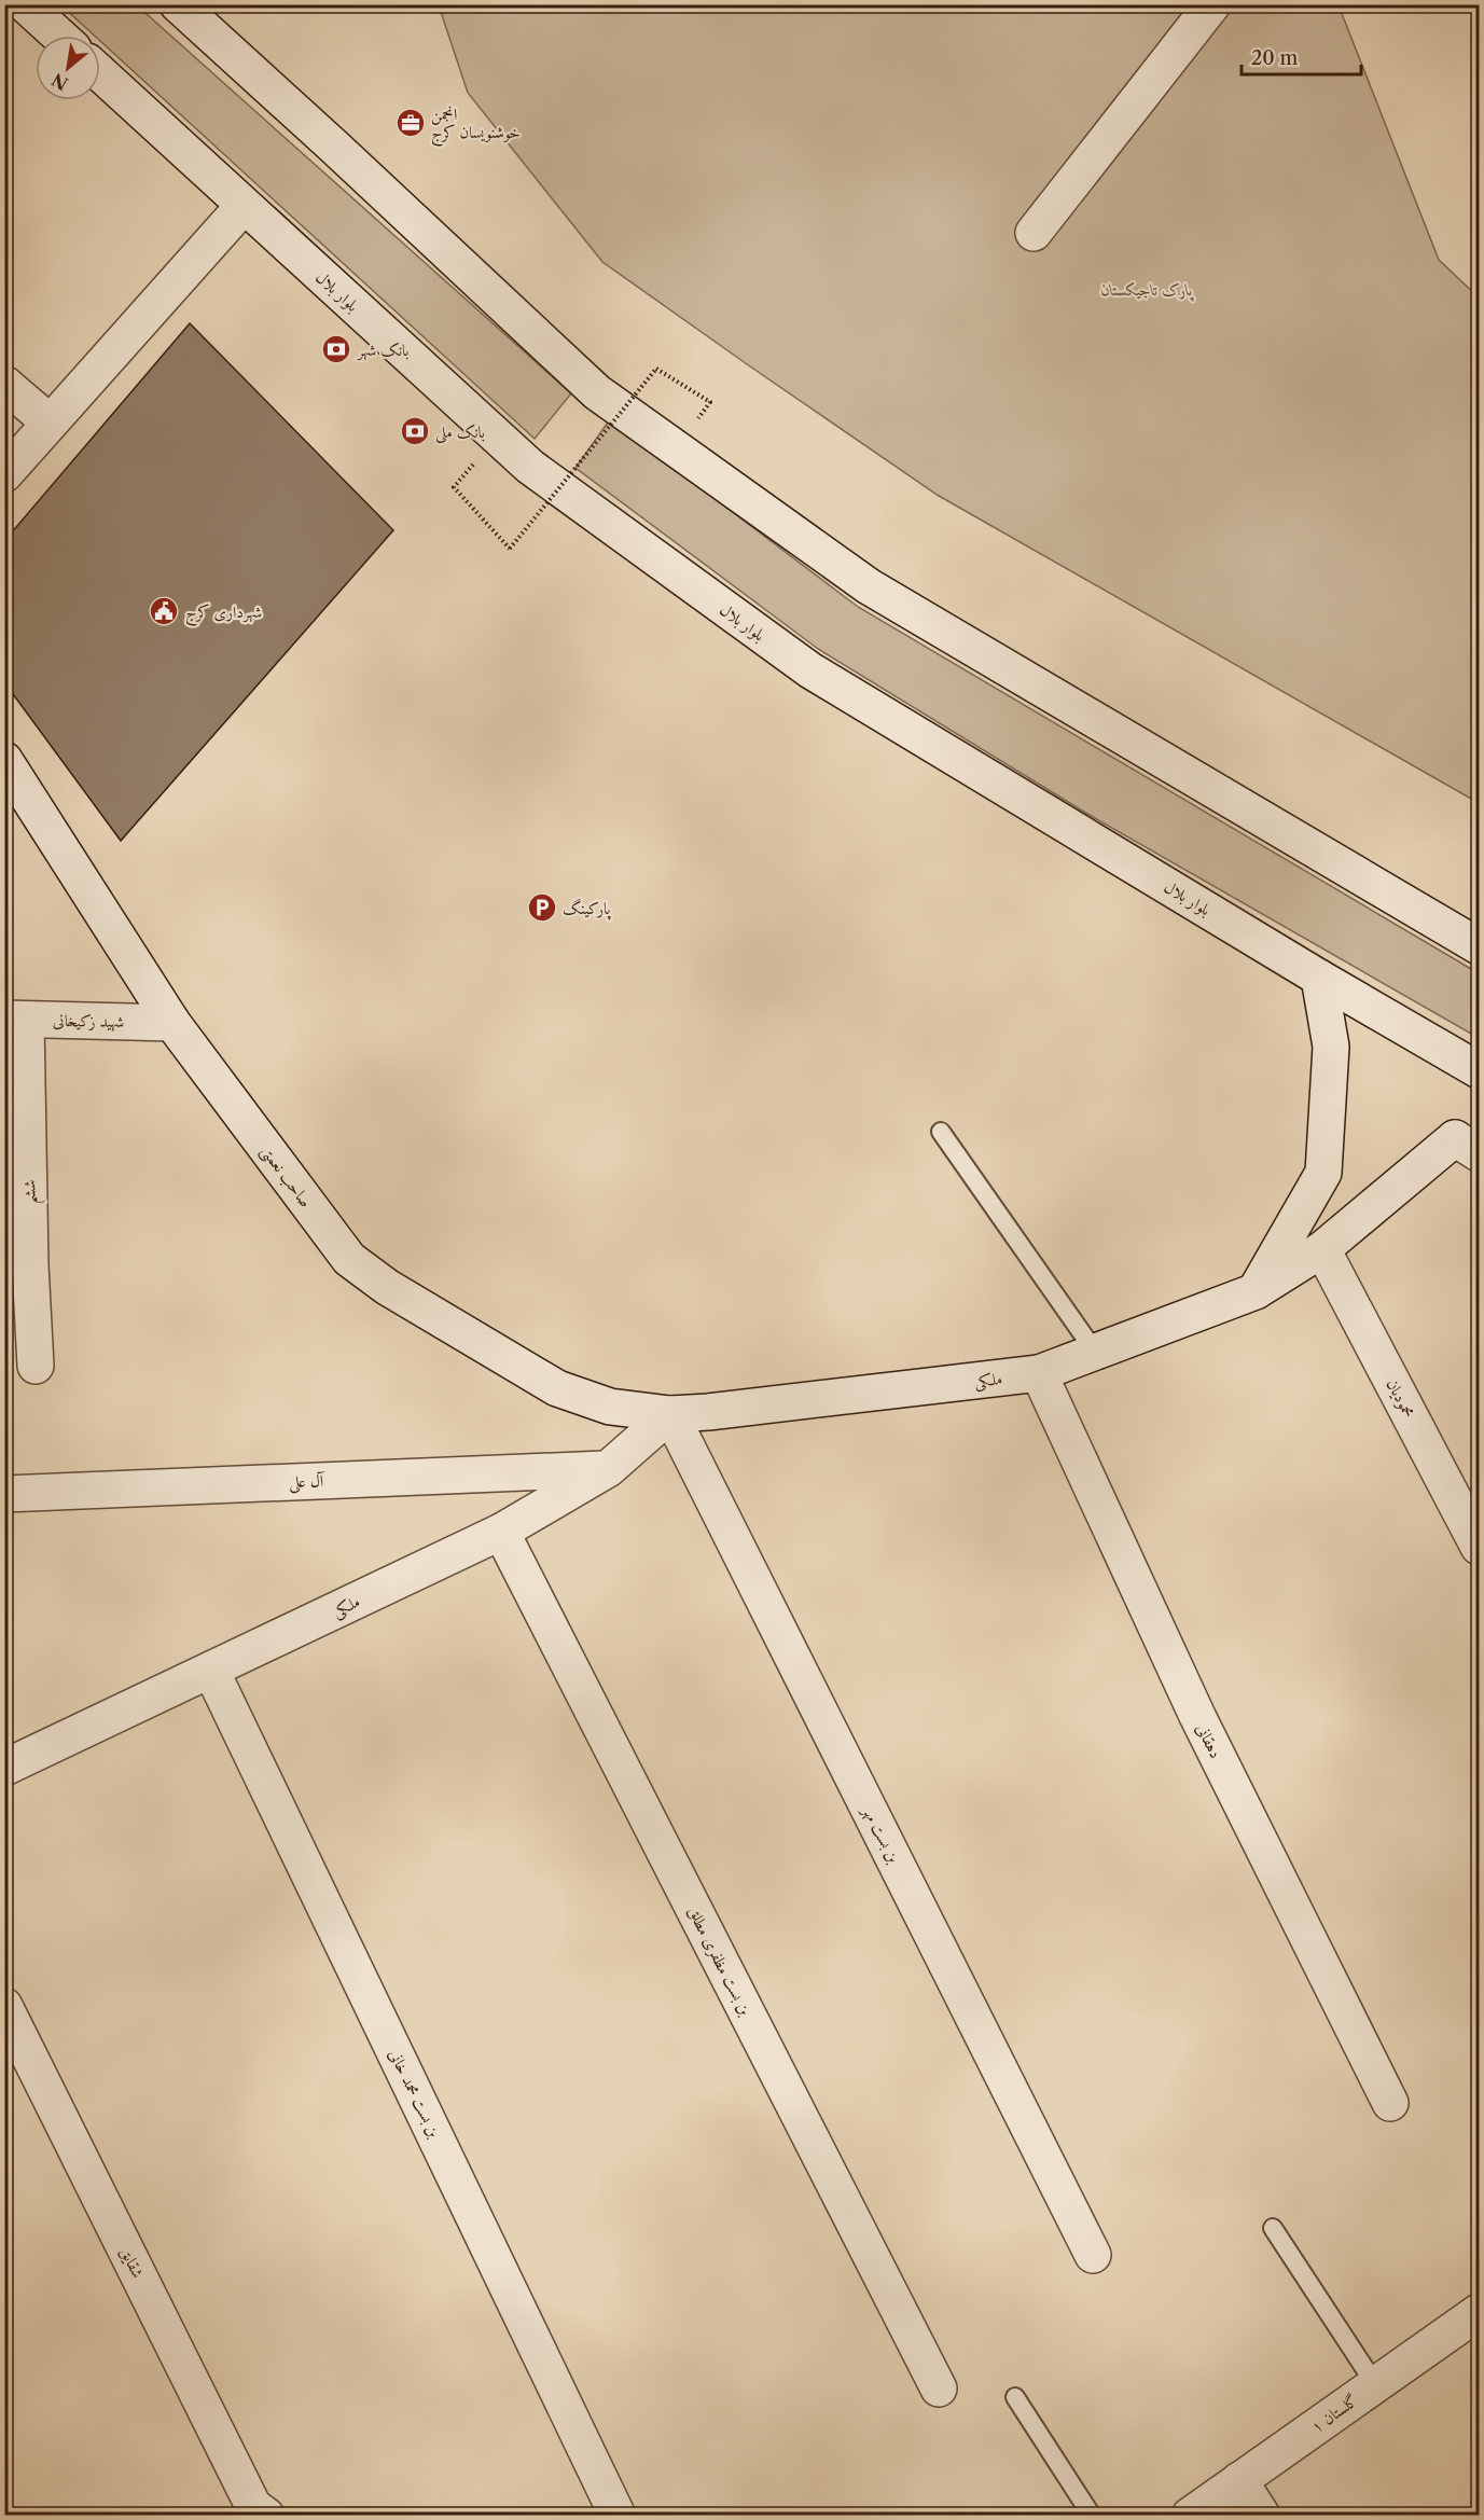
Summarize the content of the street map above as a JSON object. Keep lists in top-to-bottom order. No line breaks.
{"streets":{"street":["بلوار بلال","شهید زکیخانی","صاحب نعمتی","ششم","ملکی","محمودیان","آل علی","دهقانی","بن بست مهر","بن بست مظفری مطلق","بن بست محمد خانی","شقایق","گلستان ۱"]},"crossings":[["شهید زکیخانی","صاحب نعمتی"],["شهید زکیخانی","ششم"],["صاحب نعمتی","ملکی"],["صاحب نعمتی","بن بست مهر"],["ملکی","محمودیان"],["ملکی","آل علی"],["ملکی","دهقانی"],["ملکی","بن بست مهر"],["ملکی","بن بست مظفری مطلق"],["ملکی","بن بست محمد خانی"]],"parks":["پارک تاجیکستان"],"places":{"office":["انجمن خوشنویسان کرج"],"bank":["بانک شهر","بانک ملی"],"public building":["شهرداری کرج"],"parking":["پارکینگ"]},"scale_bar":"20 m","north":"bottom left"}
